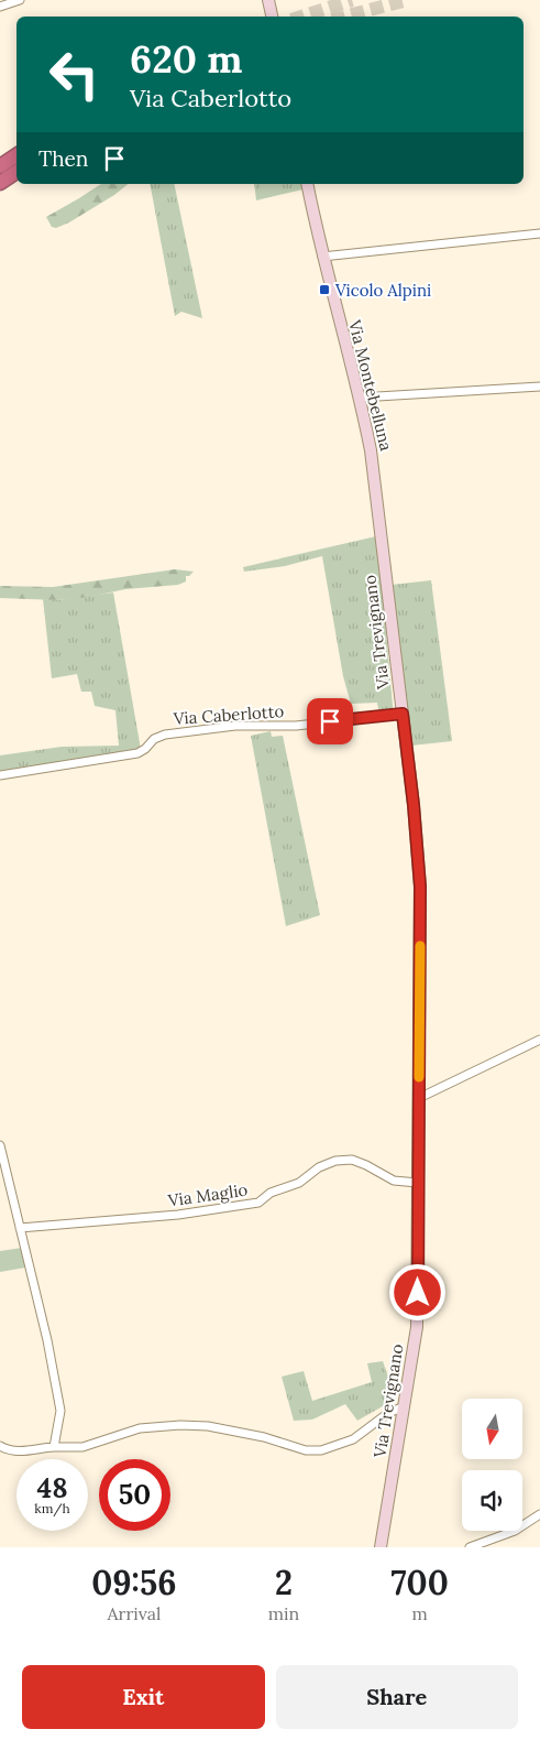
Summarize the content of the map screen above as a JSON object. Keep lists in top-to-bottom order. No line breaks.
{"streets":{"main road":["Via Montebelluna","Via Trevignano"],"street":["Via Caberlotto","Via Maglio"]},"crossings":[["Via Montebelluna","Via Trevignano"],["Via Trevignano","Via Caberlotto"],["Via Trevignano","Via Maglio"]],"places":{"transit":["Vicolo Alpini"]},"north":"bottom","page":{"turn":["620 m","Via Caberlotto"],"then":"Then","speed":"48 km/h","limit":"50","eta":["09:56","Arrival","2","min","700","m"],"buttons":["Exit","Share"]}}
